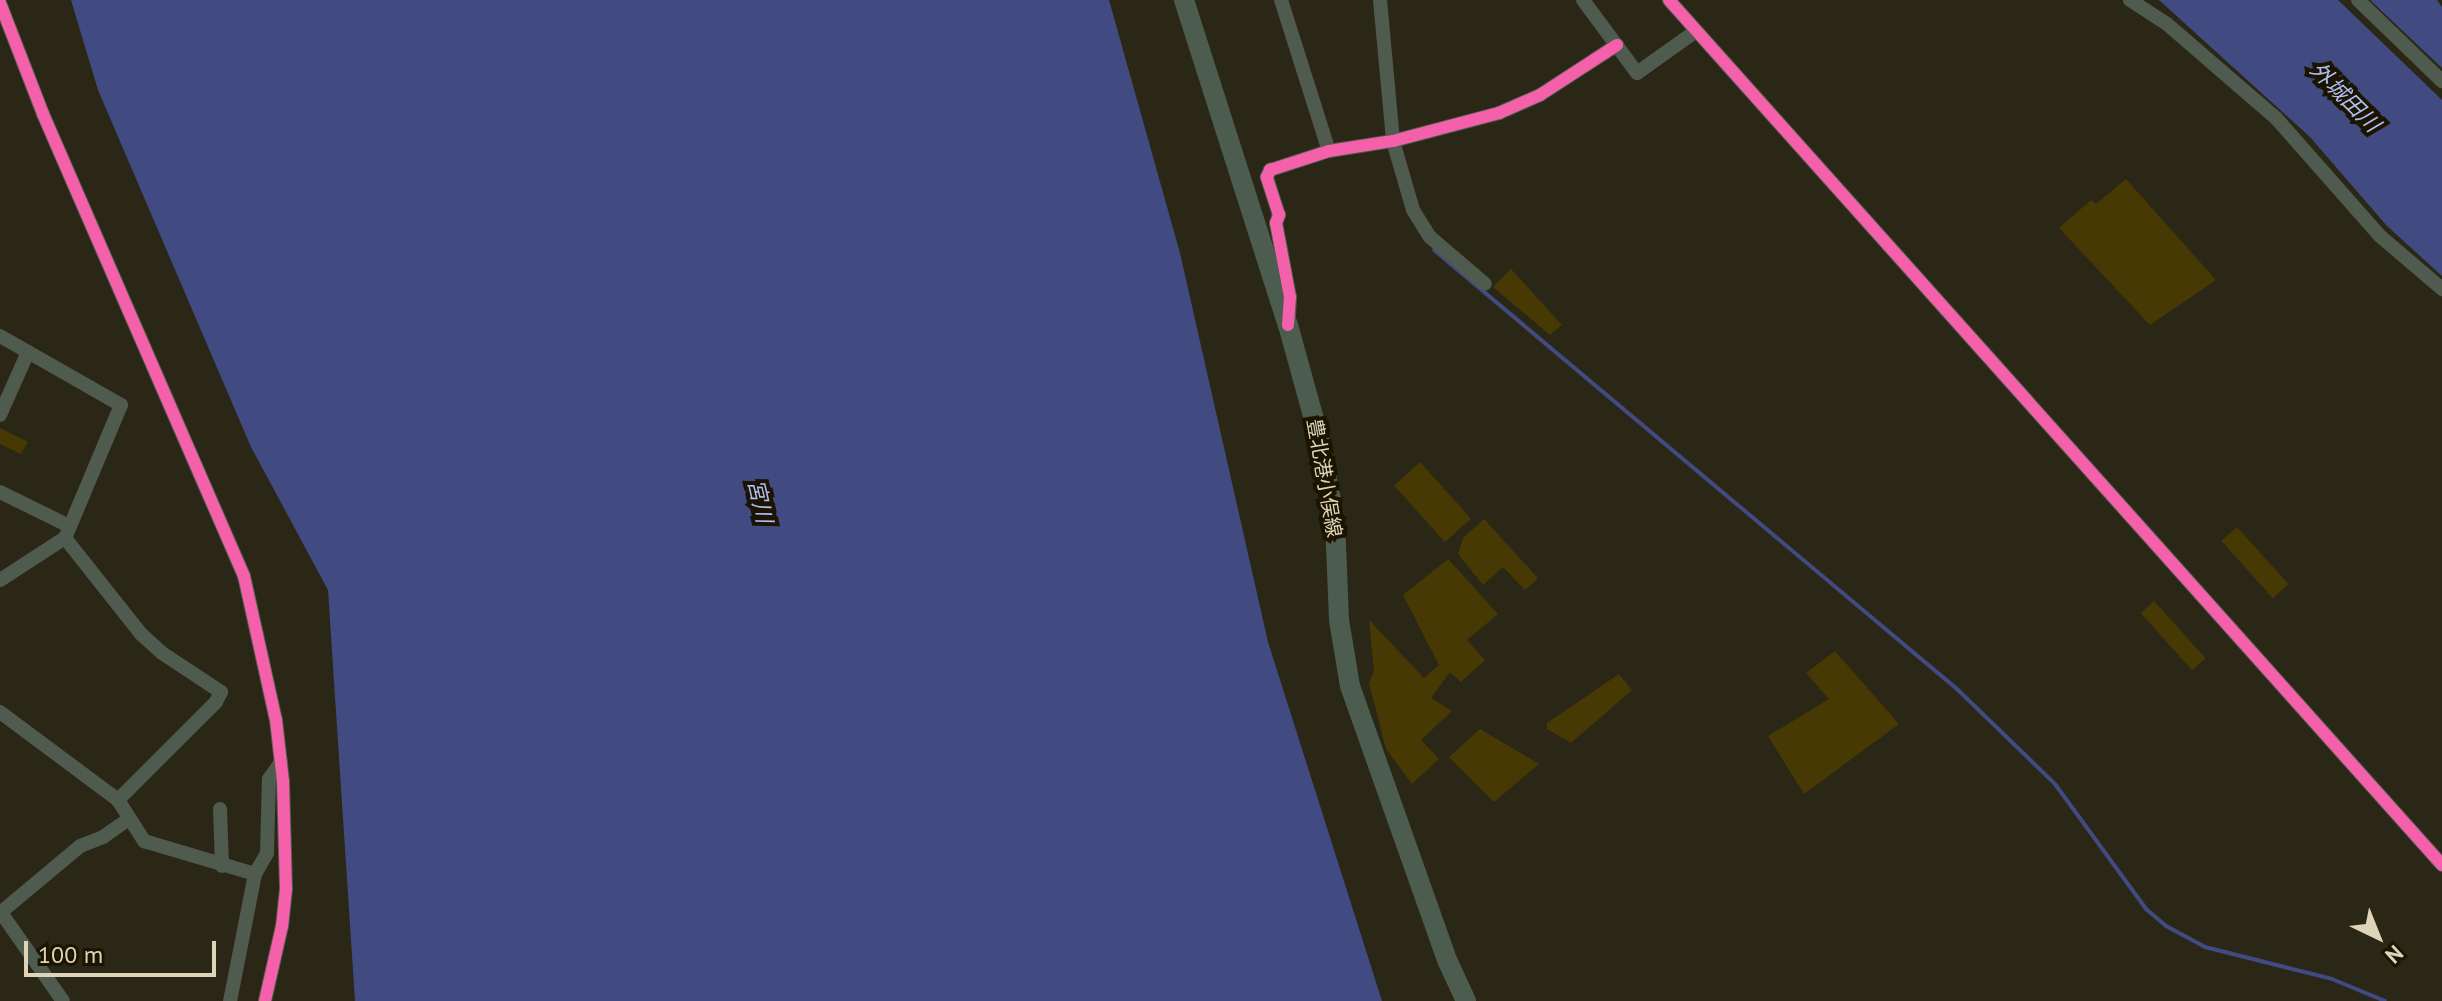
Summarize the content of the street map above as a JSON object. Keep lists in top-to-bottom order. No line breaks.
{"streets":{"main road":["豊北港小俣線"]},"water":["外城田川","宮川"],"scale_bar":"100 m","north":"bottom right"}
